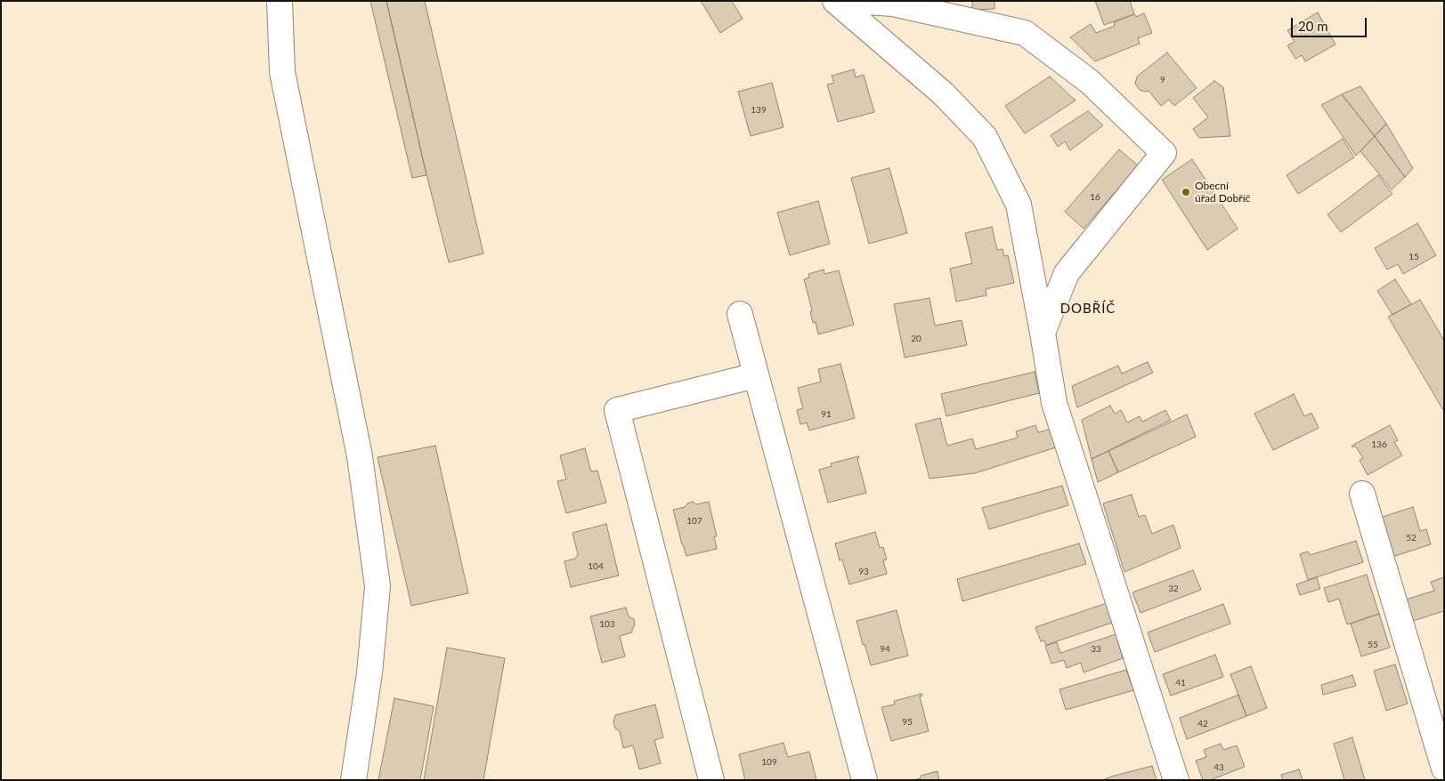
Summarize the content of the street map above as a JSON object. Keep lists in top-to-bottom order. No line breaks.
{"districts":["DOBŘÍČ"],"places":["Obecní úřad Dobříč"],"house_numbers":["9","139","16","15","20","91","136","107","52","104","93","32","103","55","94","33","41","95","42","109","43"],"scale_bar":"20 m"}
